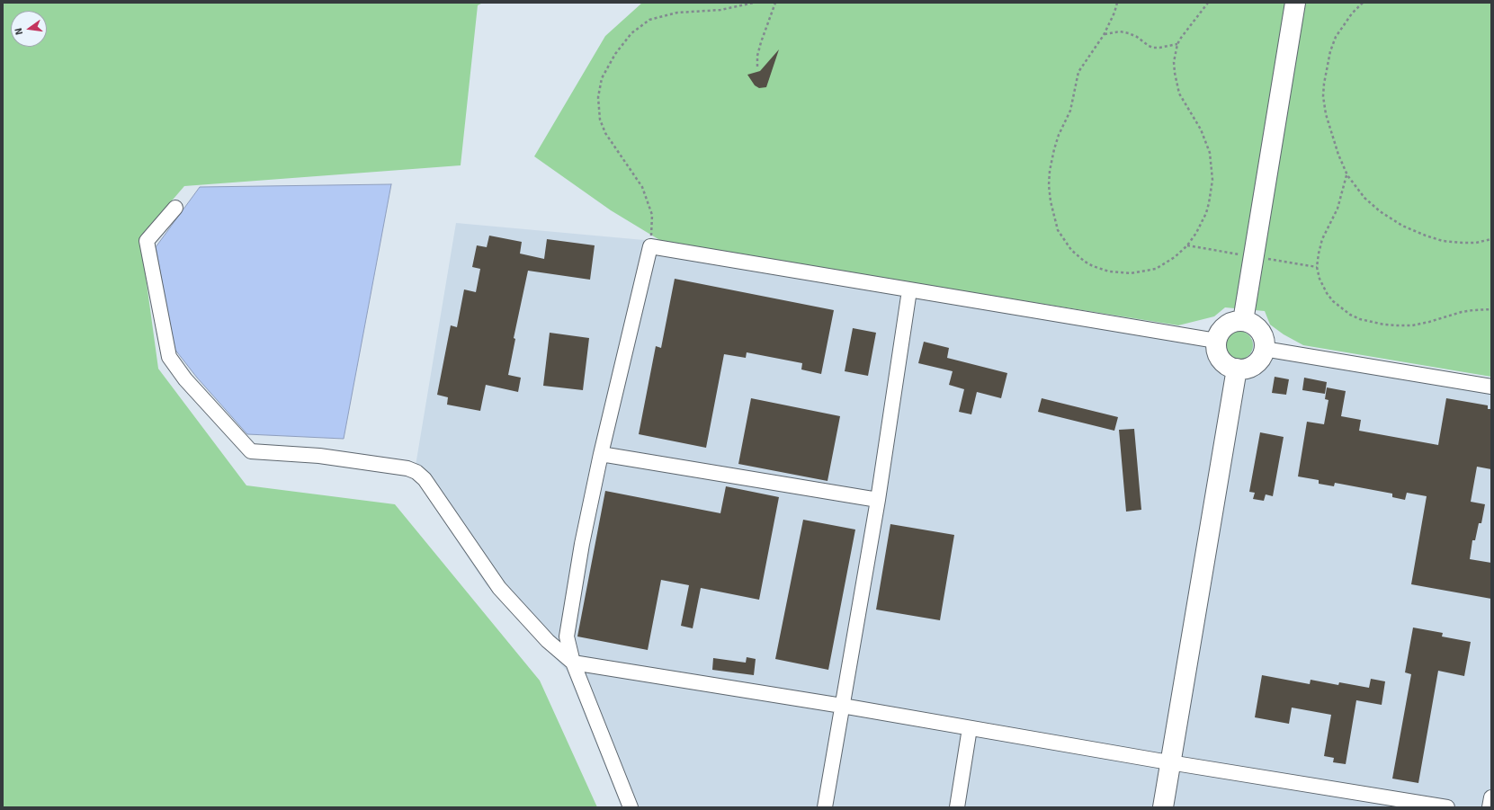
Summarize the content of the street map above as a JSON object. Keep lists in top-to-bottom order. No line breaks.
{"north":"left"}
